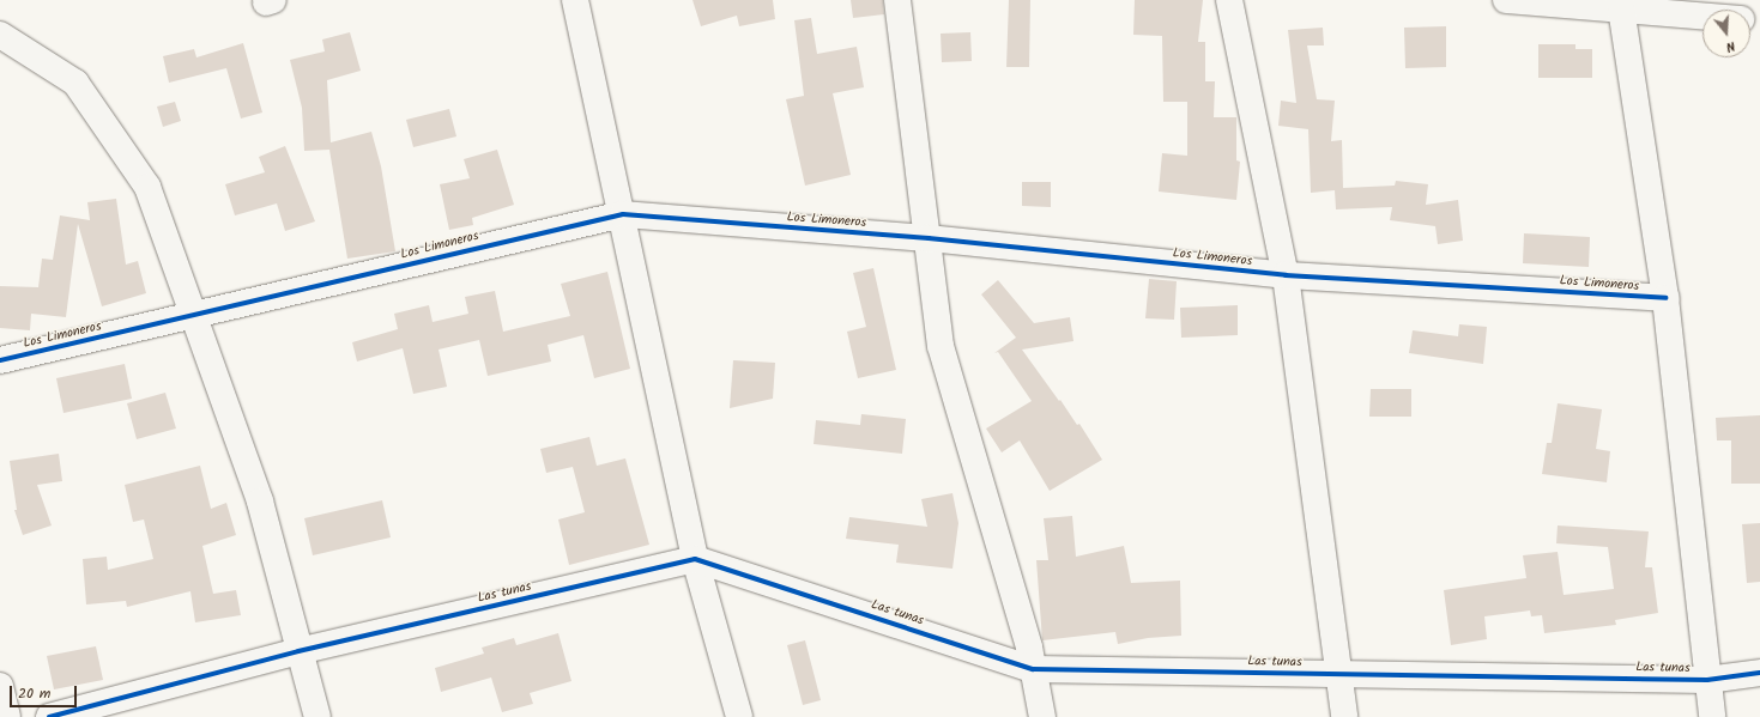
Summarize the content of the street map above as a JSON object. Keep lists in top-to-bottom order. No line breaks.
{"streets":{"street":["Los Limoneros","Las tunas"]},"scale_bar":"20 m","north":"bottom"}
